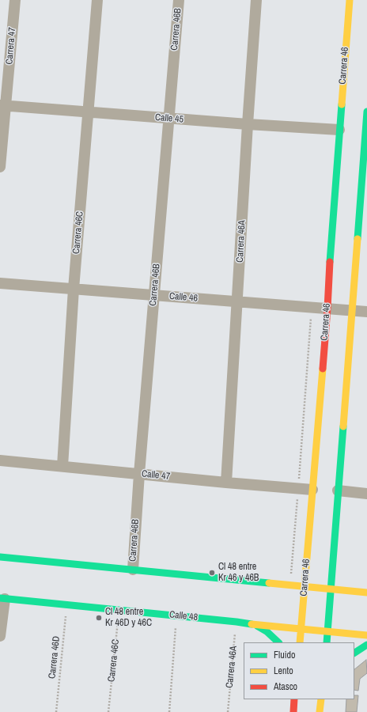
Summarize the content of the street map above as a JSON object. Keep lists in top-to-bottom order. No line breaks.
{"streets":{"main road":["Carrera 46","Calle 48"],"street":["Carrera 46B","Carrera 47","Calle 45","Carrera 46C","Carrera 46A","Calle 46","Calle 47"],"path":["Carrera 46D"]},"crossings":[["Carrera 46B","Calle 45"],["Carrera 46B","Calle 46"],["Carrera 46B","Calle 47"],["Carrera 47","Calle 45"],["Carrera 46","Calle 45"],["Carrera 46","Calle 46"],["Carrera 46","Calle 47"],["Carrera 46","Calle 48"],["Calle 45","Carrera 46C"],["Calle 45","Carrera 46A"],["Carrera 46C","Calle 46"],["Carrera 46C","Calle 47"],["Carrera 46C","Calle 48"],["Carrera 46A","Calle 46"],["Carrera 46A","Calle 47"],["Carrera 46A","Calle 48"],["Calle 48","Carrera 46D"]],"places":["Cl 48 entre Kr 46 y 46B","Cl 48 entre Kr 46D y 46C"],"legend":["Fluido","Lento","Atasco"]}
